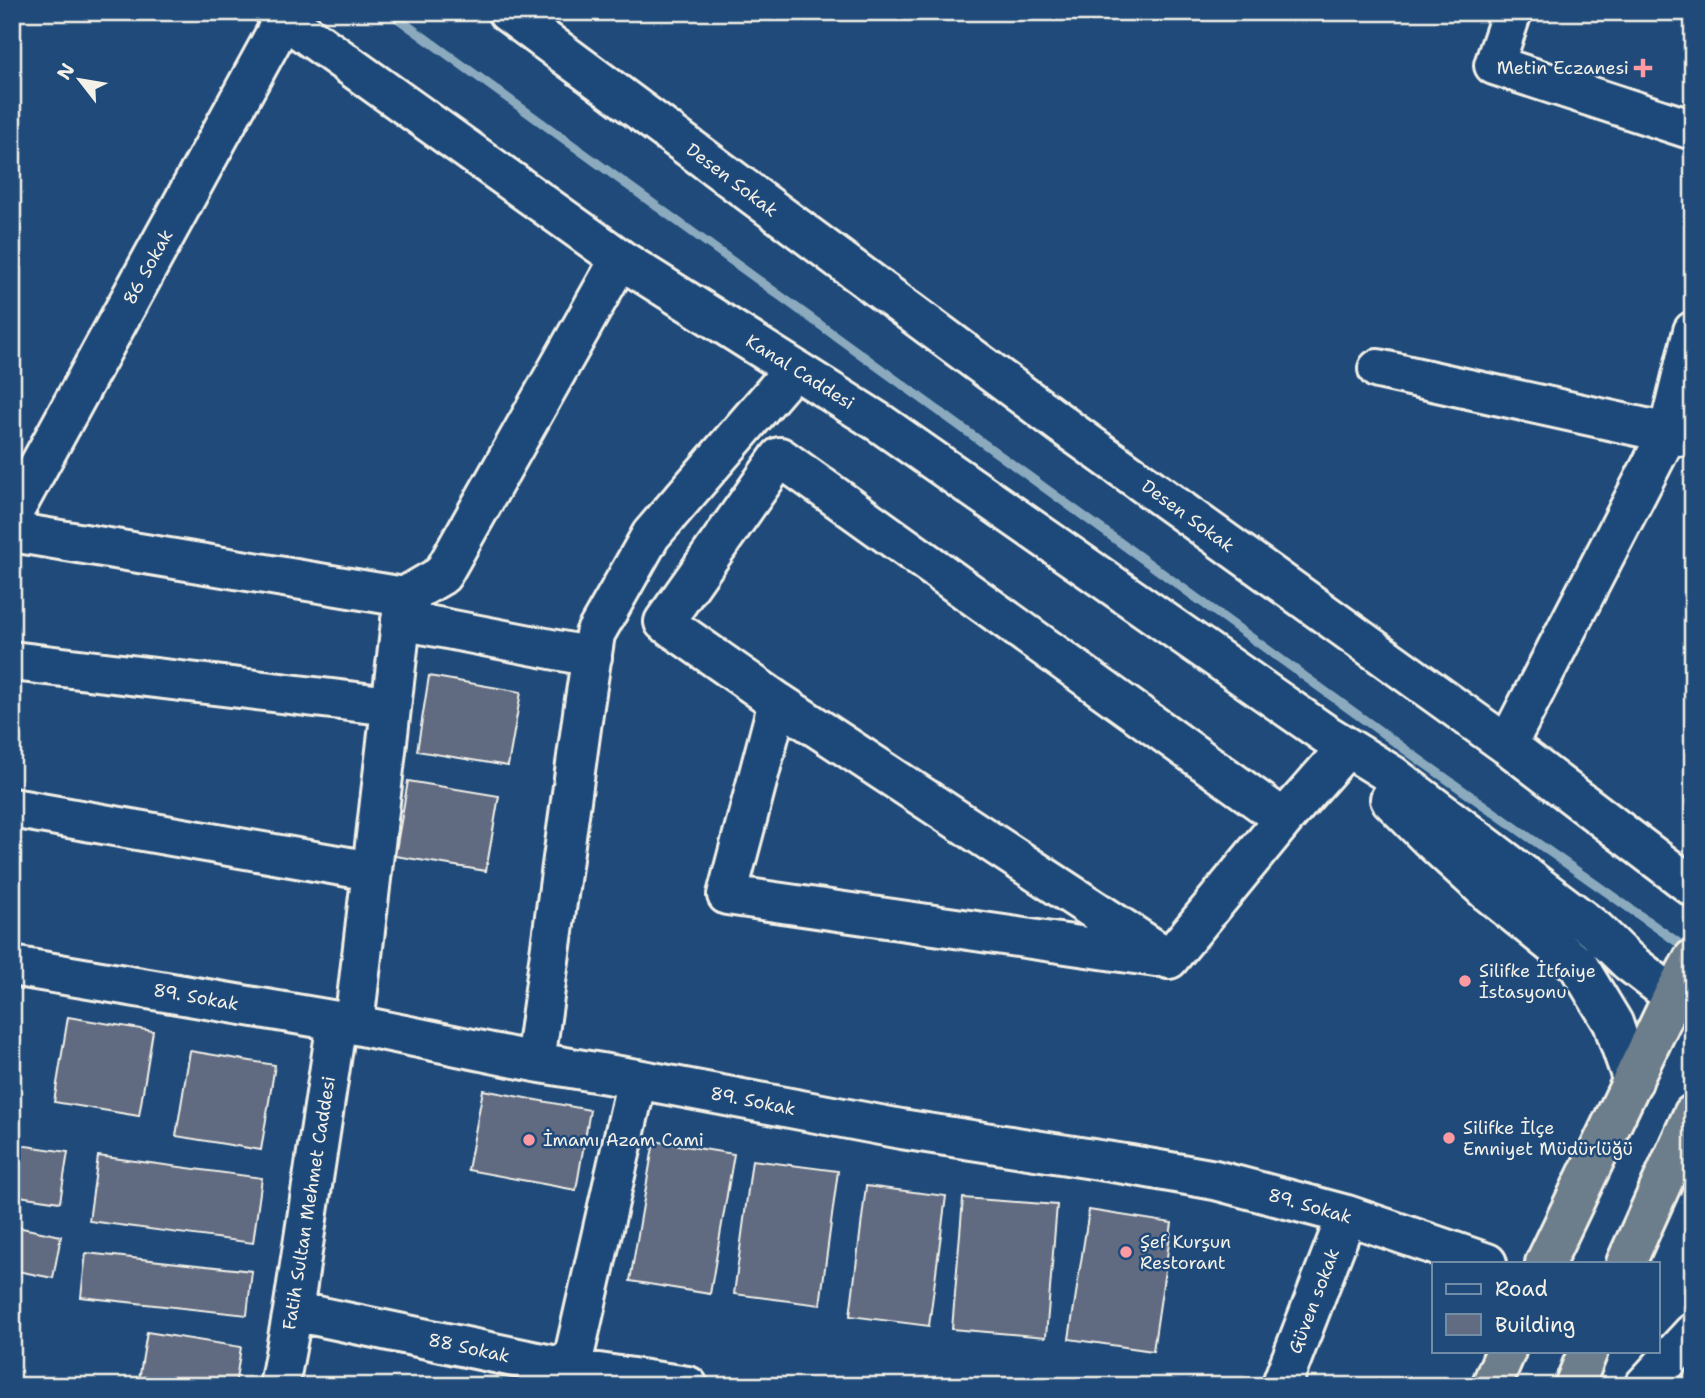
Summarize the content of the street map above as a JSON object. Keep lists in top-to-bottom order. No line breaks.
{"streets":{"street":["Desen Sokak","86 Sokak","Kanal Caddesi","89. Sokak","Fatih Sultan Mehmet Caddesi","Güven sokak","88 Sokak"]},"crossings":[["86 Sokak","Kanal Caddesi"],["89. Sokak","Fatih Sultan Mehmet Caddesi"],["89. Sokak","Güven sokak"],["Fatih Sultan Mehmet Caddesi","88 Sokak"]],"places":{"health":["Metin Eczanesi"],"other":["Silifke İtfaiye İstasyonu","Silifke İlçe Emniyet Müdürlüğü","İmamı Azam Cami","Şef Kurşun Restorant"]},"legend":["Road","Building"],"north":"top left"}
